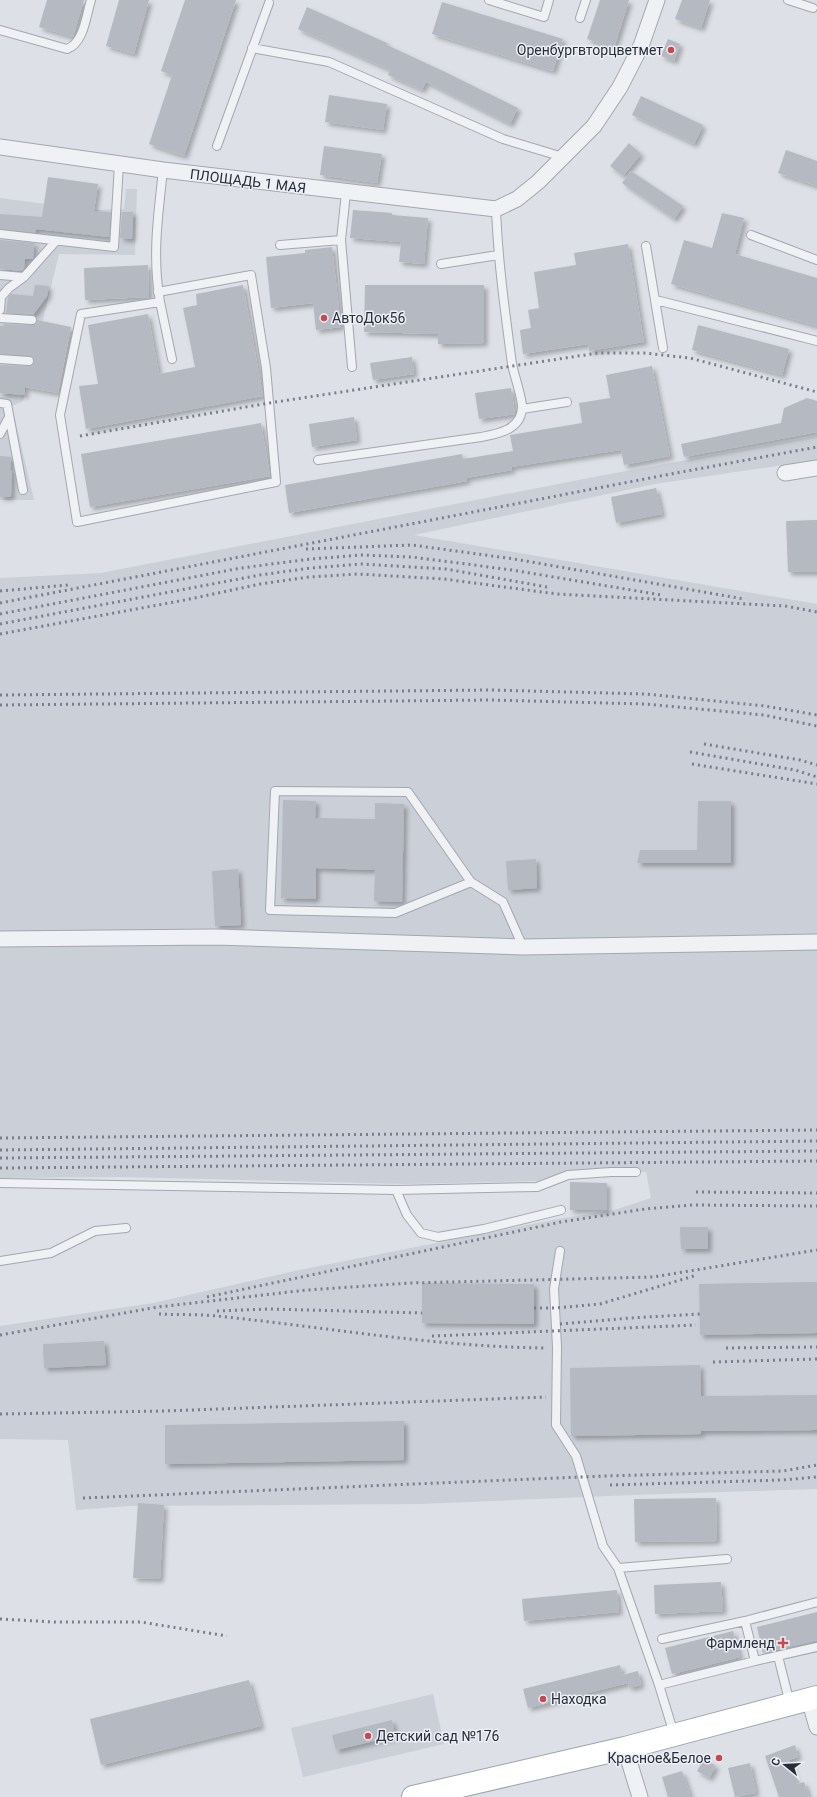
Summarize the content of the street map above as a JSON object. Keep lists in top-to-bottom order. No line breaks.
{"streets":{"street":["ПЛОЩАДЬ 1 МАЯ"]},"places":{"other":["Оренбургвторцветмет","АвтоДок56","Находка","Детский сад №176","Красное&Белое"],"health":["Фармленд"]},"north":"left"}
